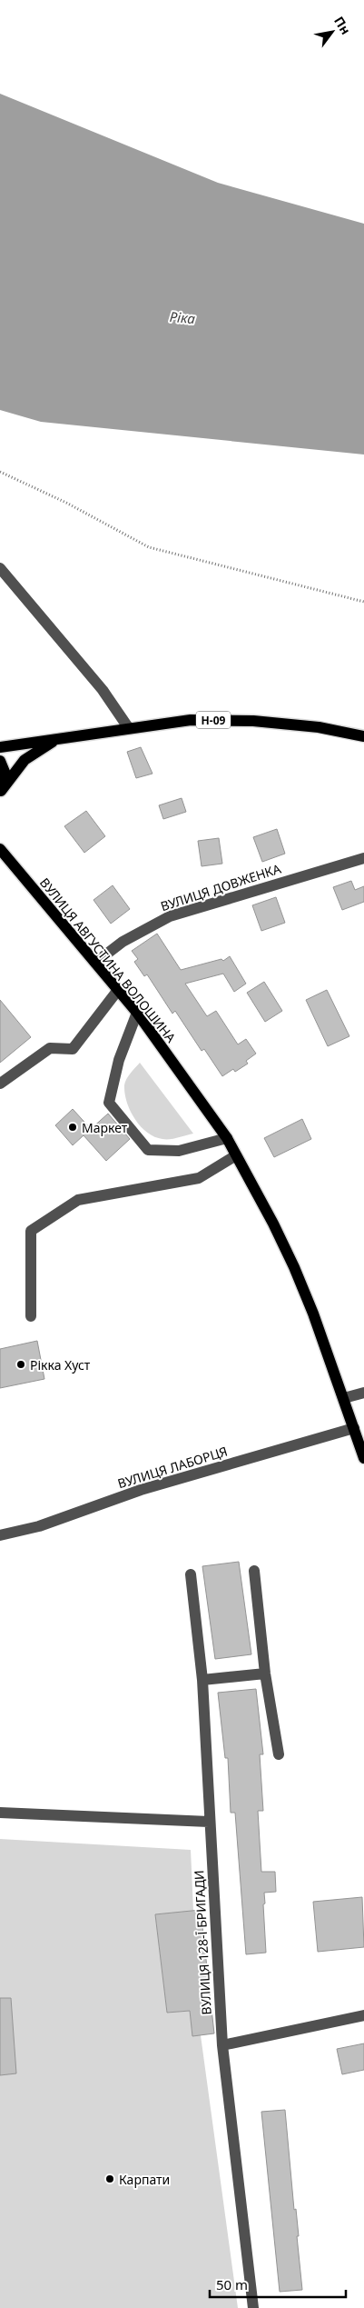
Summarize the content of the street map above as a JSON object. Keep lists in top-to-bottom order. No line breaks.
{"streets":{"main road":["Н-09","ВУЛИЦЯ АВГУСТИНА ВОЛОШИНА"],"street":["ВУЛИЦЯ ДОВЖЕНКА","ВУЛИЦЯ ЛАБОРЦЯ","ВУЛИЦЯ 128-Ї БРИГАДИ"]},"crossings":[["ВУЛИЦЯ ДОВЖЕНКА","ВУЛИЦЯ АВГУСТИНА ВОЛОШИНА"],["ВУЛИЦЯ АВГУСТИНА ВОЛОШИНА","ВУЛИЦЯ ЛАБОРЦЯ"]],"water":["Ріка"],"places":["Маркет","Рікка Хуст","Карпати"],"scale_bar":"50 m","north":"top right"}
